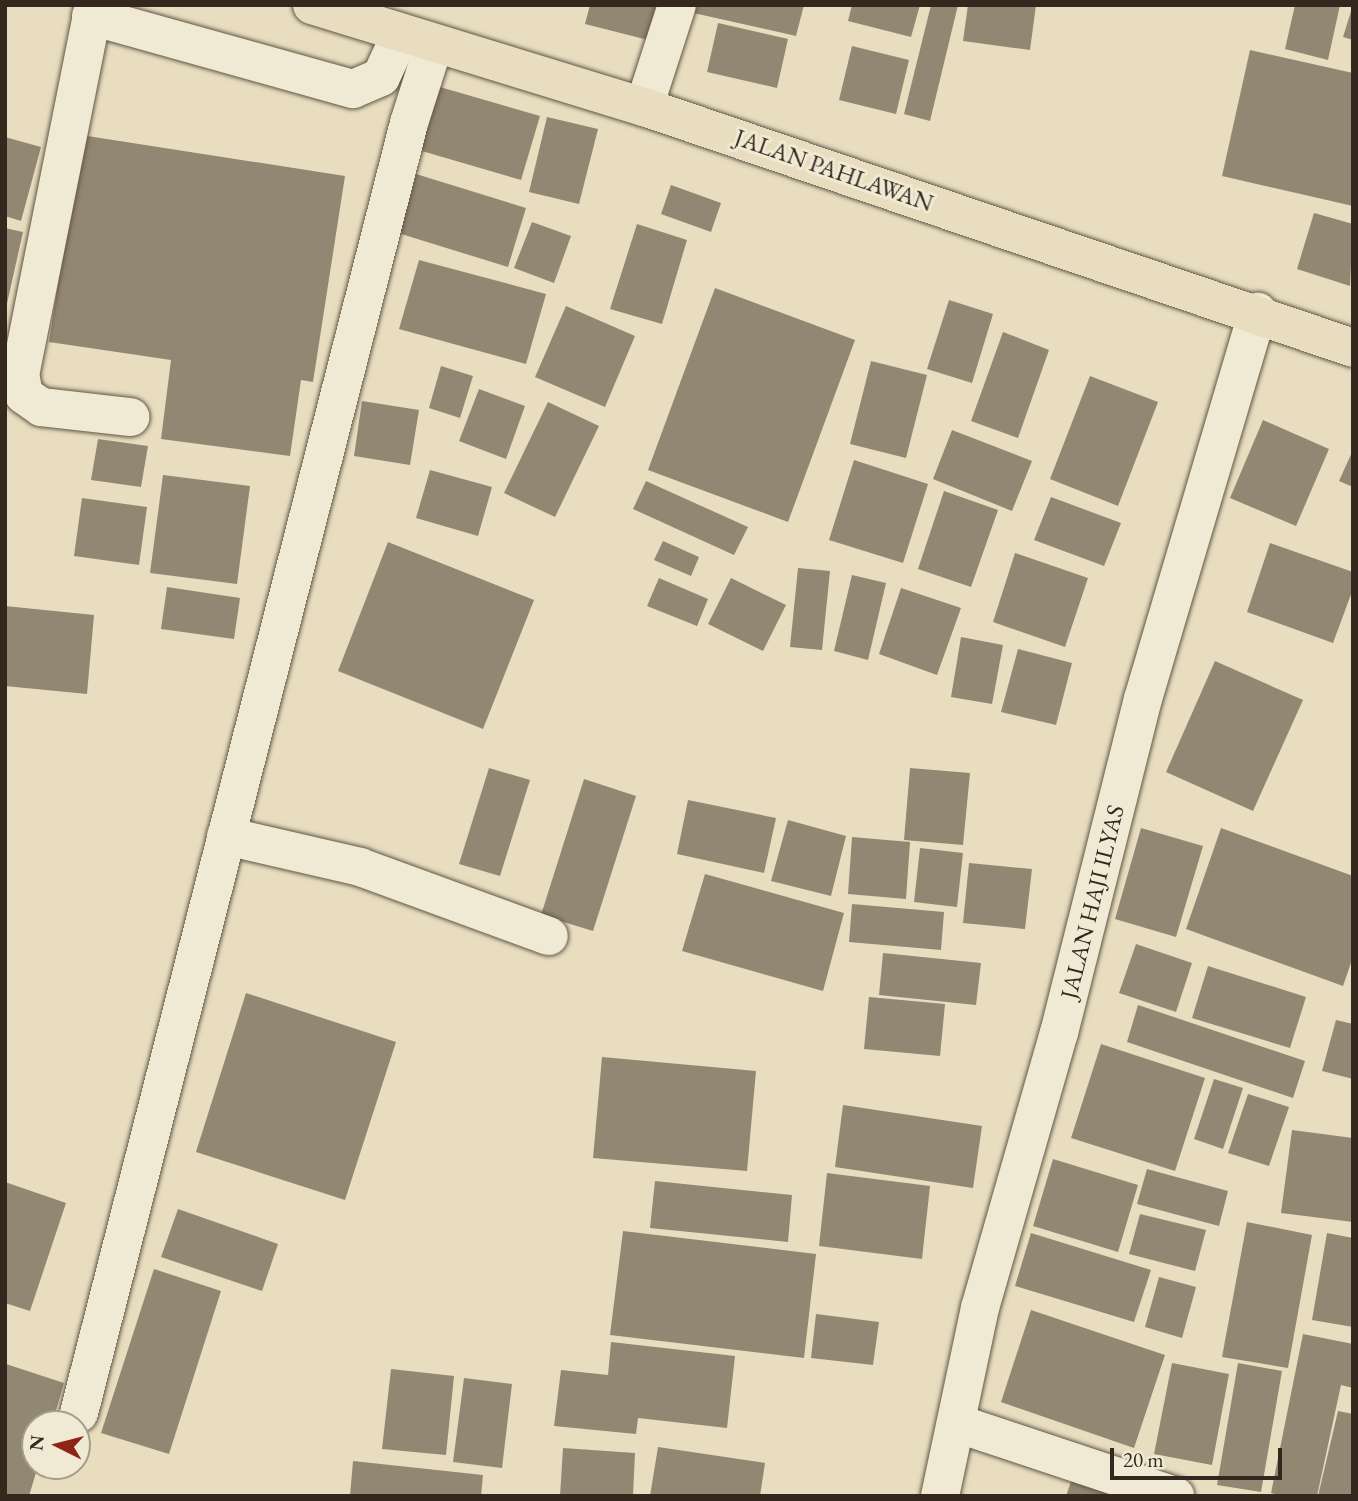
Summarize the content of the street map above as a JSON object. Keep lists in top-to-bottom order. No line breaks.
{"streets":{"main road":["JALAN PAHLAWAN"],"street":["JALAN HAJI ILYAS"]},"crossings":[["JALAN PAHLAWAN","JALAN HAJI ILYAS"]],"scale_bar":"20 m","north":"left"}
